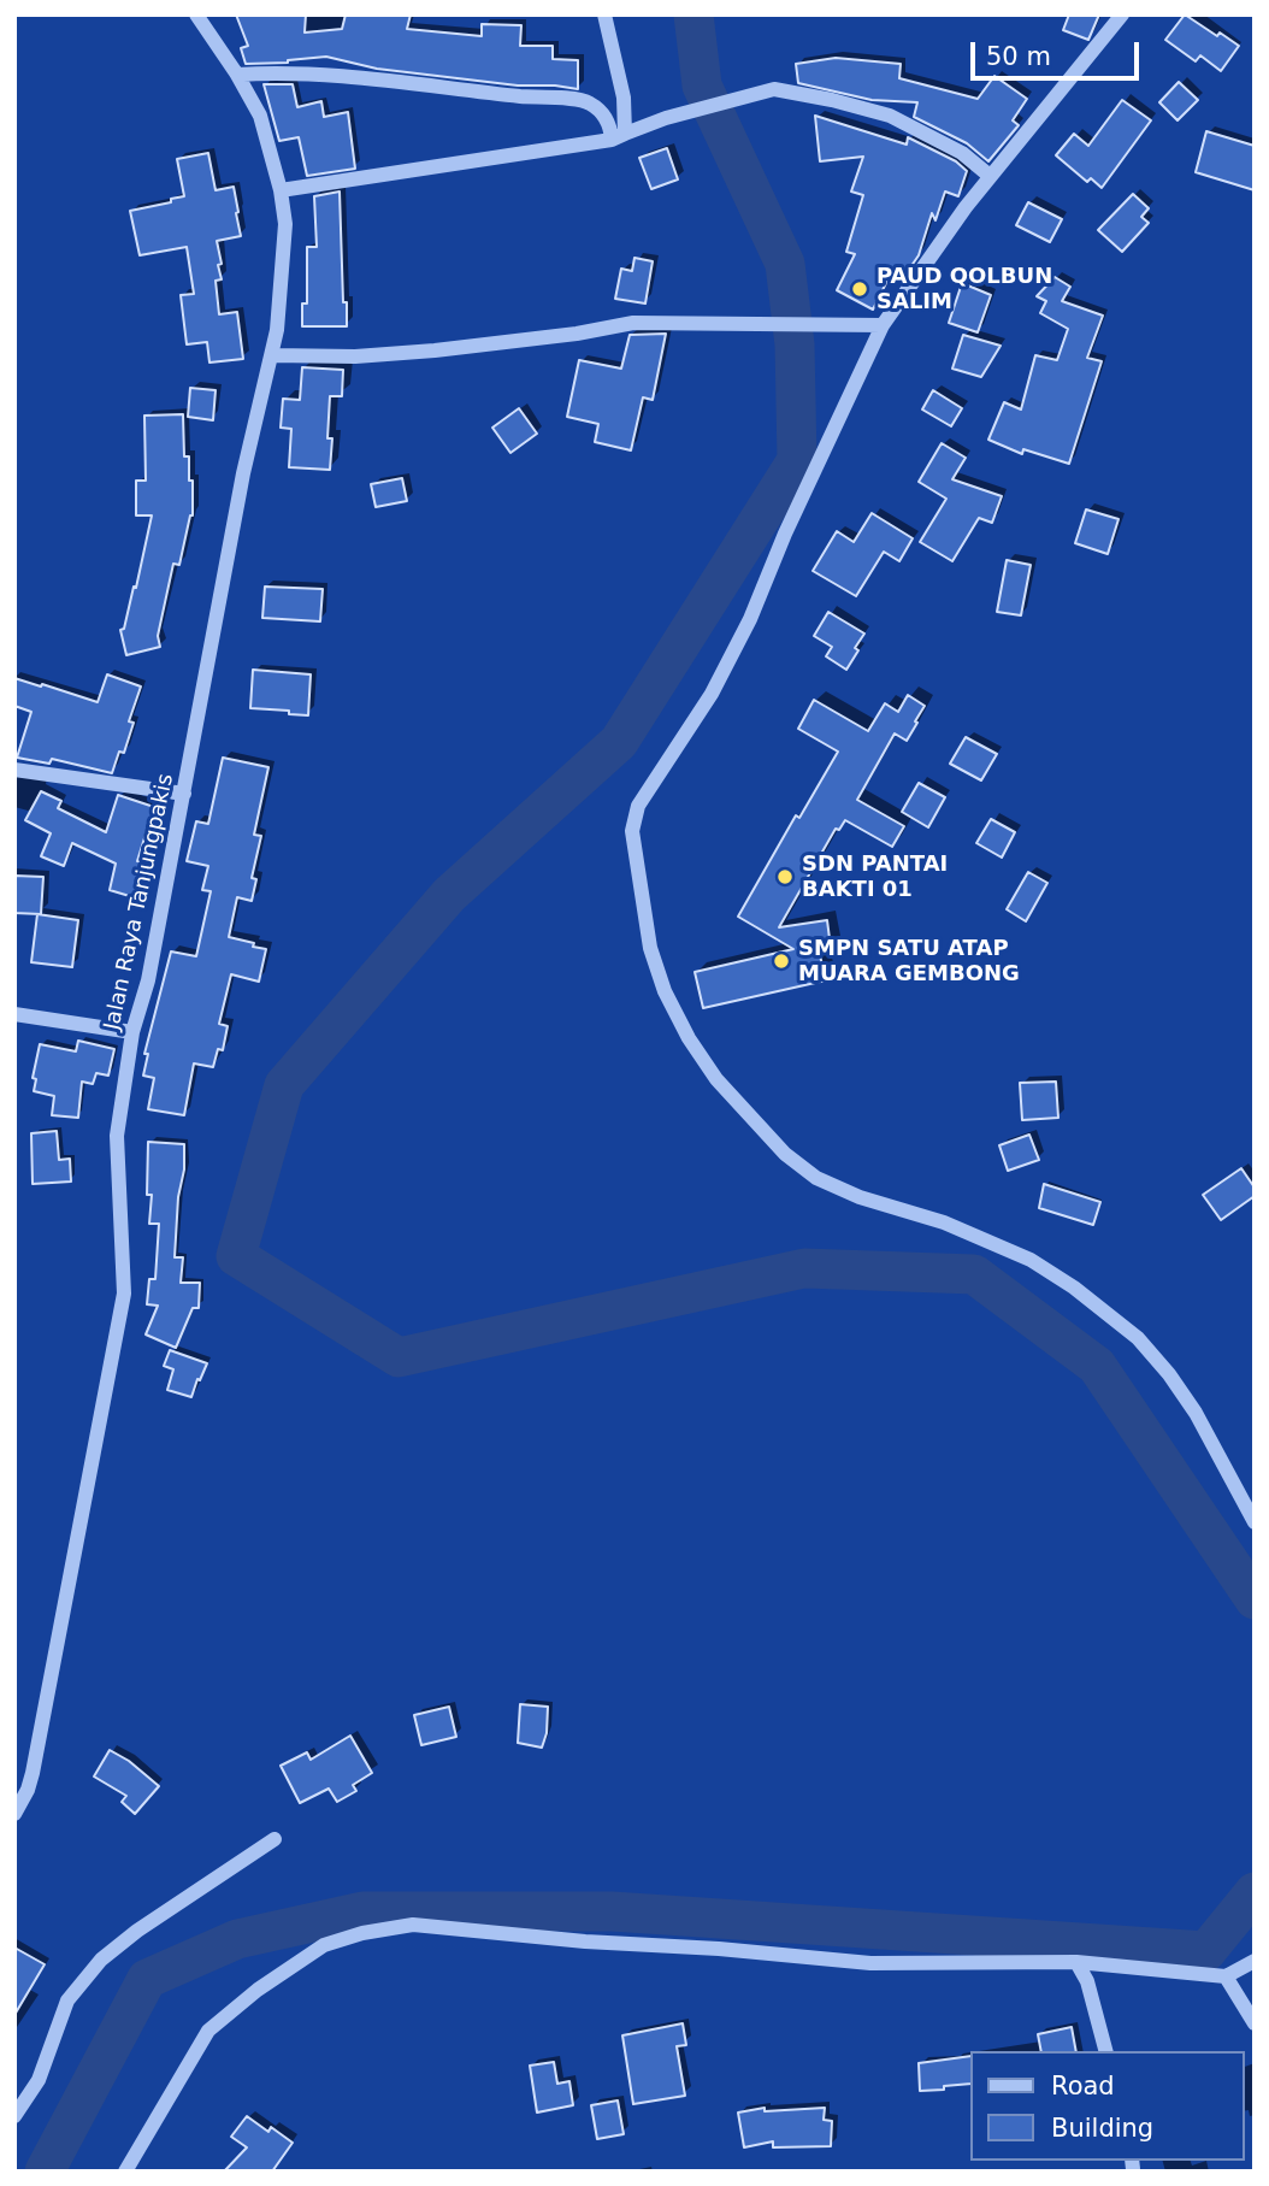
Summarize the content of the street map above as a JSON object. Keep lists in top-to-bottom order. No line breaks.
{"streets":{"street":["Jalan Raya Tanjungpakis"]},"places":["PAUD QOLBUN SALIM","SDN PANTAI BAKTI 01","SMPN SATU ATAP MUARA GEMBONG"],"legend":["Road","Building"],"scale_bar":"50 m"}
